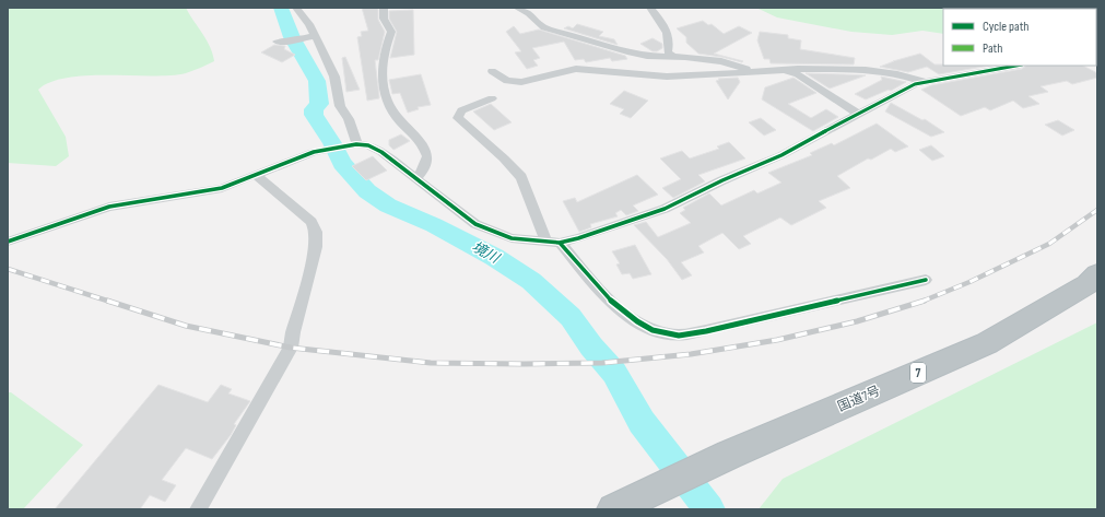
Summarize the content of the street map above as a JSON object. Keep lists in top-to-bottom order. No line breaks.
{"streets":{"highway":["7","国道7号"]},"water":["境川"],"legend":["Cycle path","Path"]}
